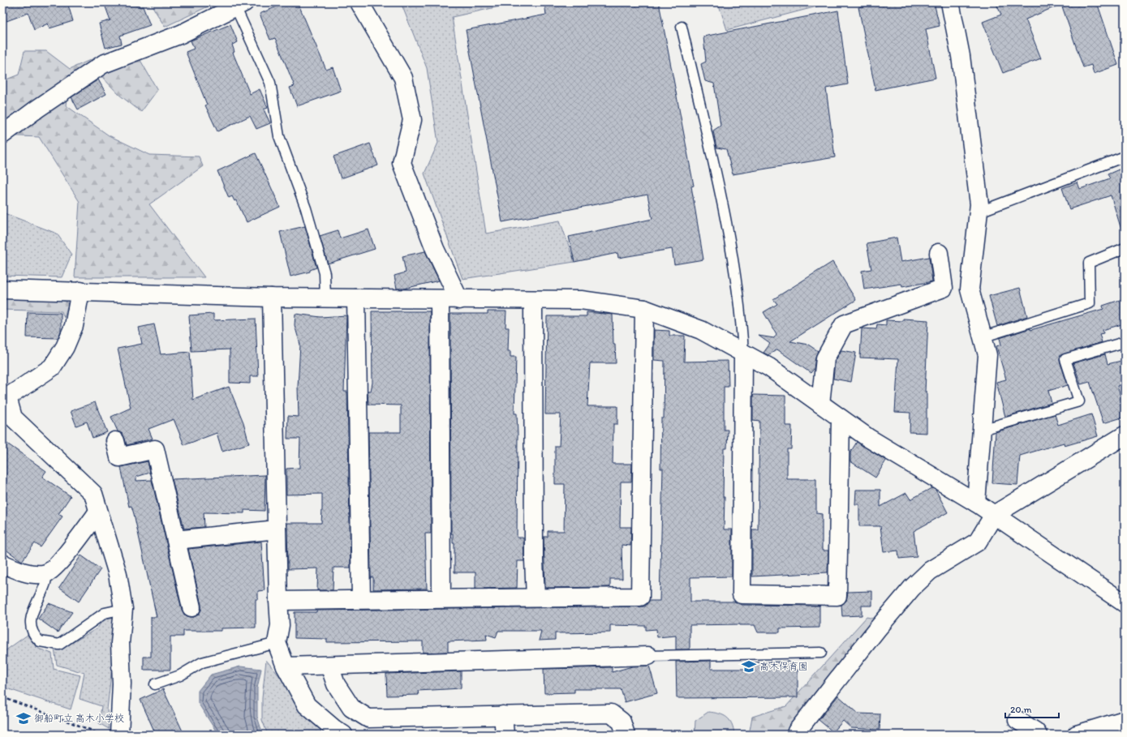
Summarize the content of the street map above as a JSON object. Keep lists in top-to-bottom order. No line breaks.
{"places":{"school or university":["高木保育園","御船町立 高木小学校"]},"scale_bar":"20 m"}
